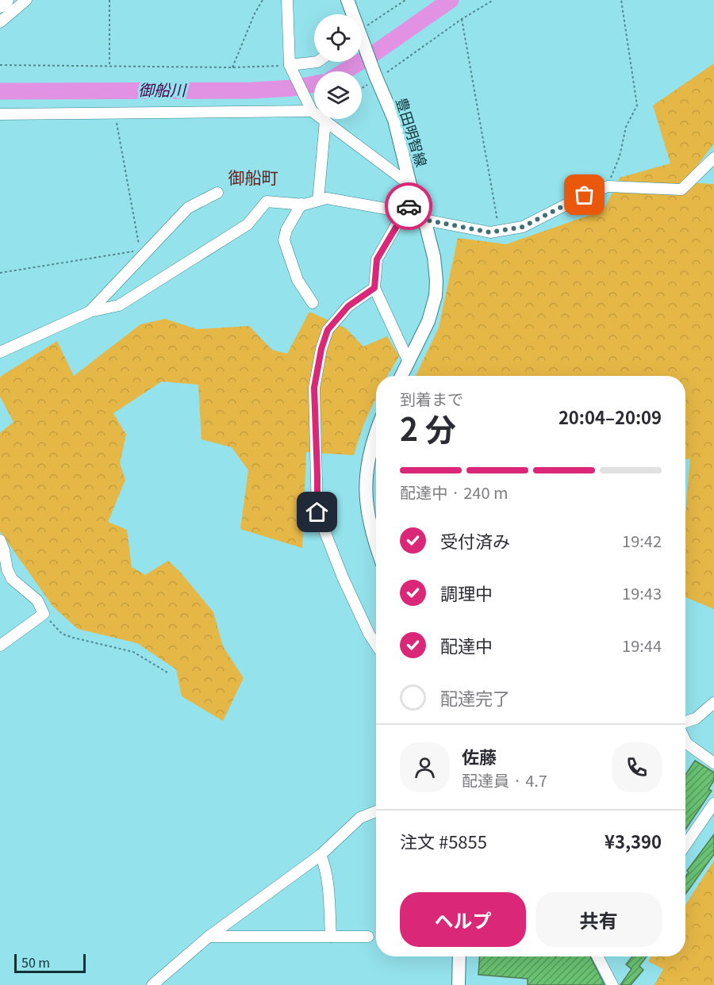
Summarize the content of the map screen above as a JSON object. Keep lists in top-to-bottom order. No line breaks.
{"streets":{"main road":["豊田明智線"]},"districts":["御船町"],"water":["御船川"],"scale_bar":"50 m","page":{"heading":["2 分","到着まで","20:04–20:09"],"panel":["佐藤","配達員 · 4.7","注文 #5855","¥3,390"],"bar":"配達中 · 240 m","list":[["受付済み","19:42"],["調理中","19:43"],["配達中","19:44"],"配達完了"],"buttons":["ヘルプ","共有"],"scale":"50 m"}}
